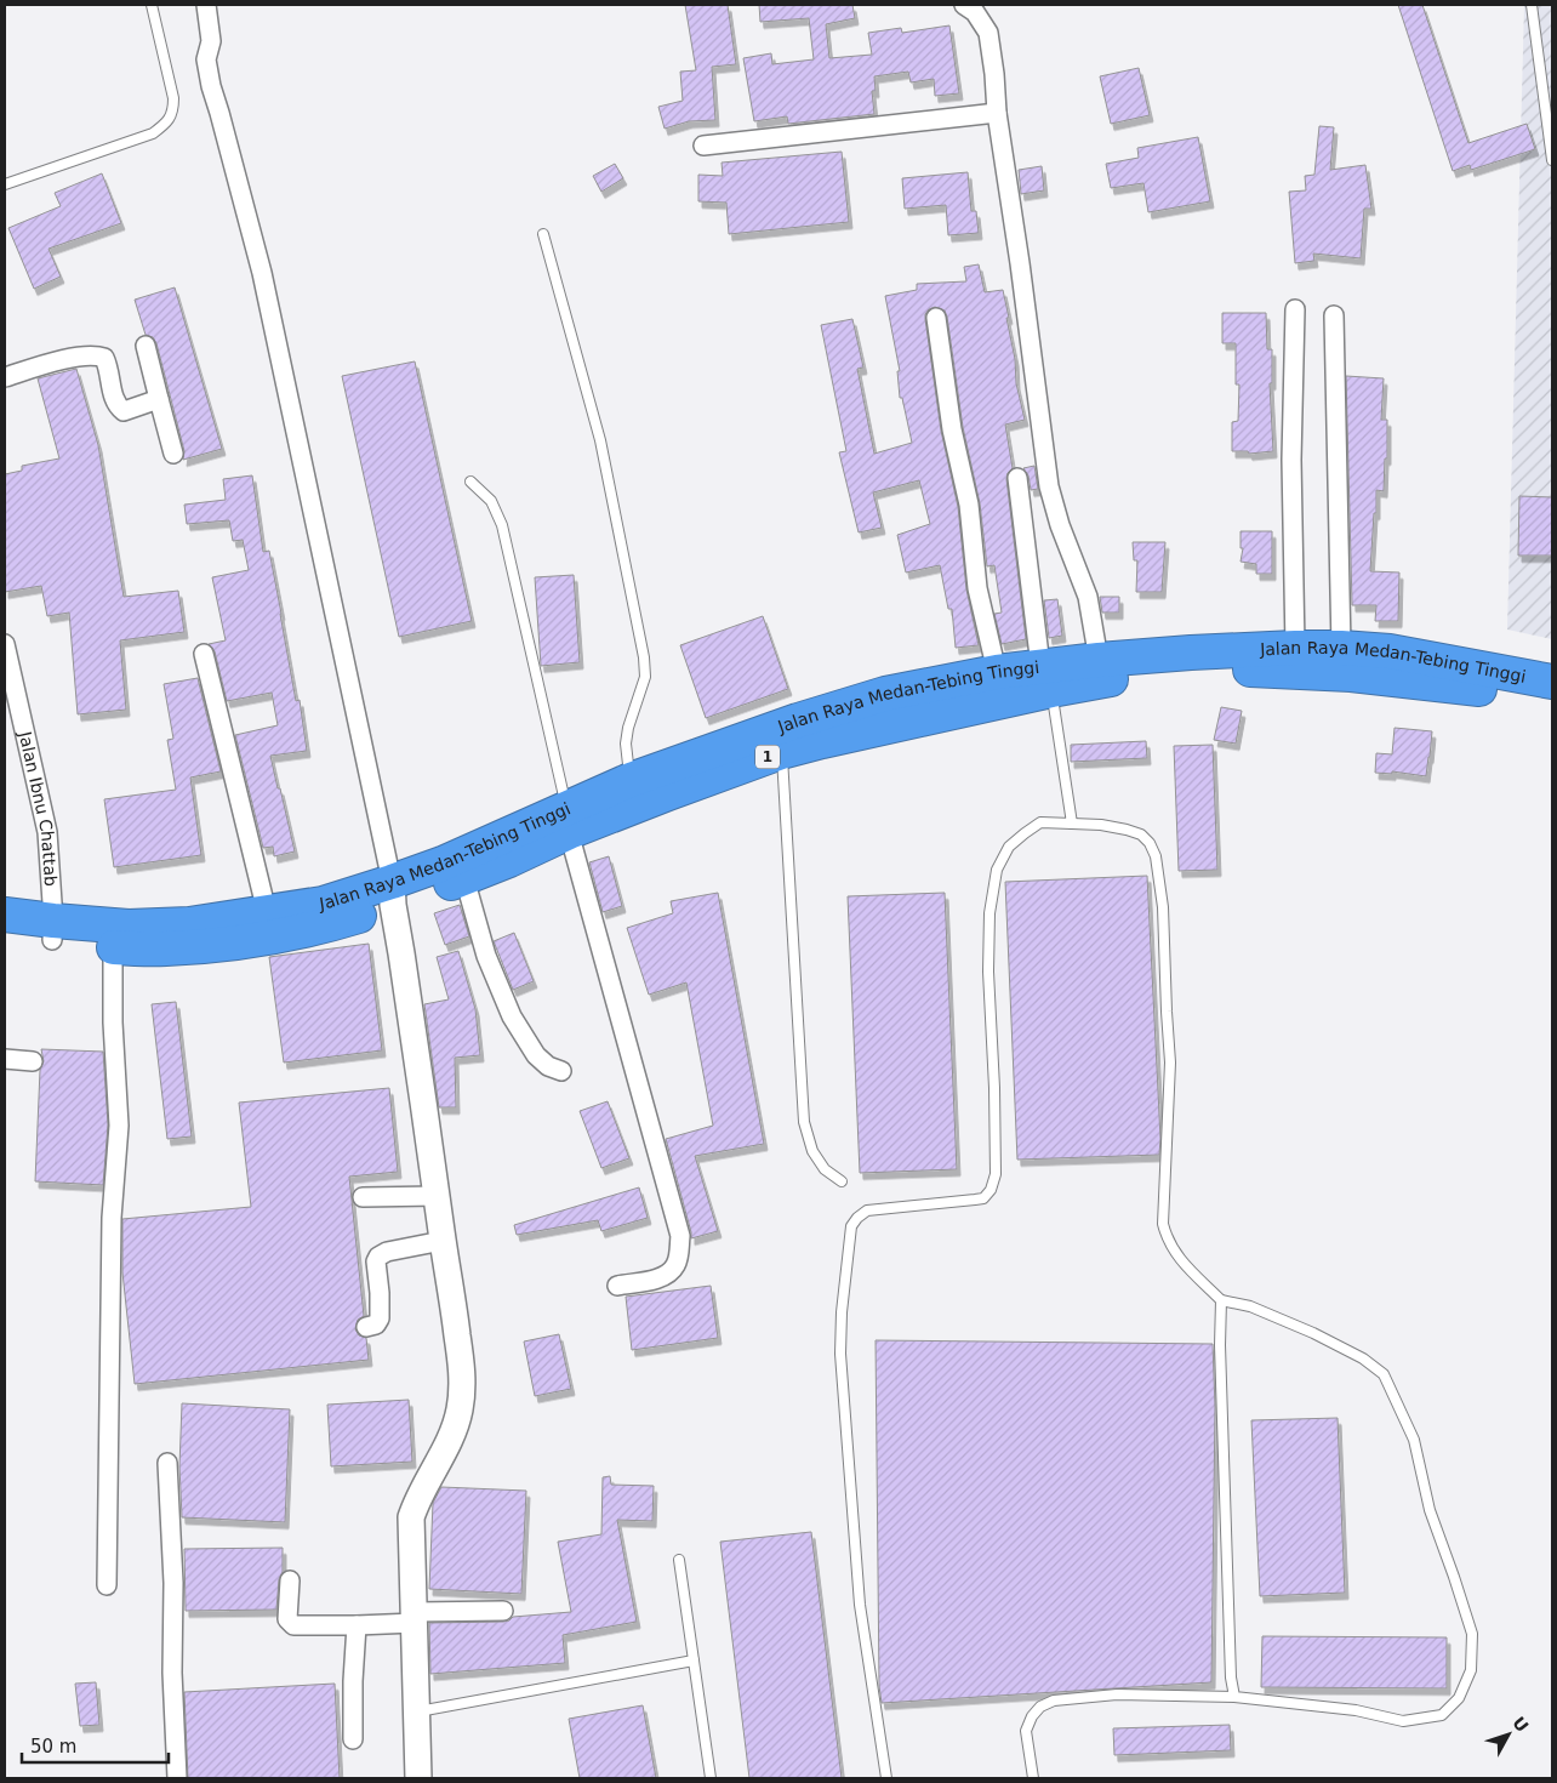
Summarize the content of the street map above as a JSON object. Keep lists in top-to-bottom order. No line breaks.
{"streets":{"highway":["Jalan Raya Medan-Tebing Tinggi","1"],"street":["Jalan Ibnu Chattab"]},"crossings":[["Jalan Raya Medan-Tebing Tinggi","Jalan Ibnu Chattab"]],"scale_bar":"50 m","north":"top right"}
